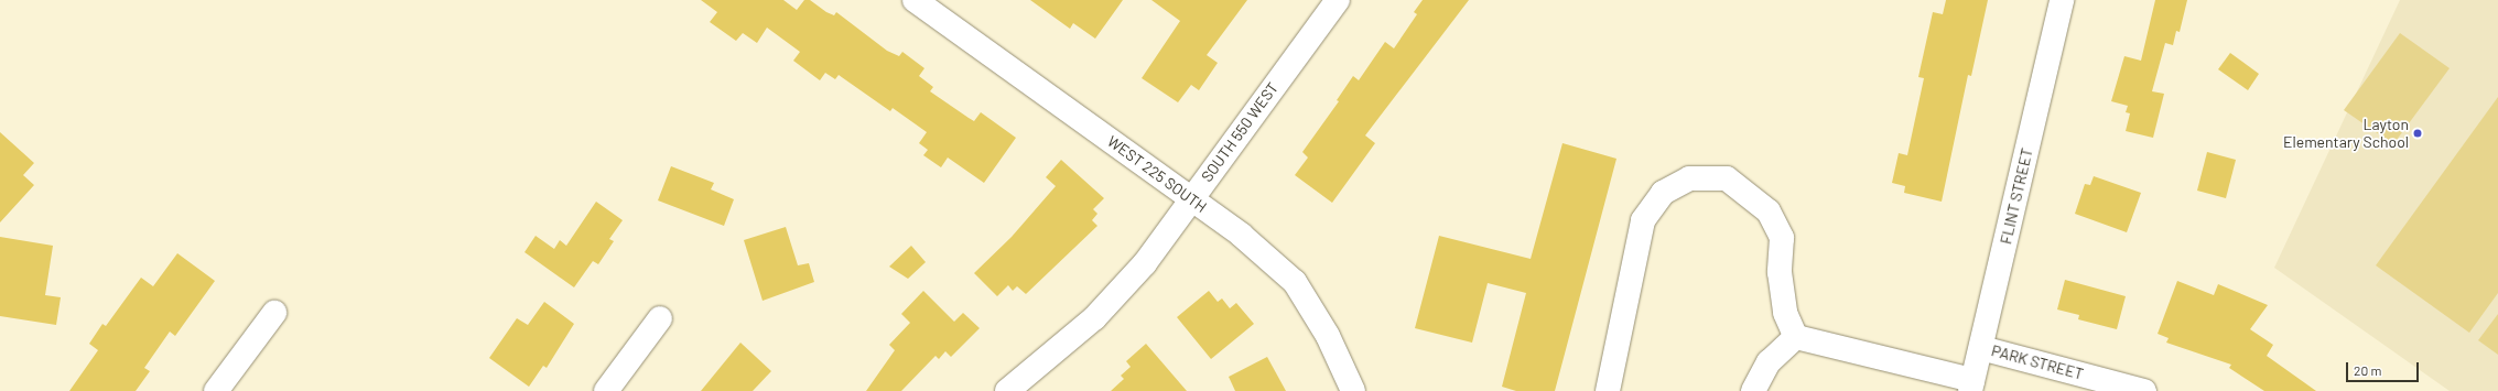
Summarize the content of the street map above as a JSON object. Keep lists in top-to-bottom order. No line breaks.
{"streets":{"street":["SOUTH 550 WEST","WEST 225 SOUTH","FLINT STREET","PARK STREET"]},"crossings":[["SOUTH 550 WEST","WEST 225 SOUTH"],["FLINT STREET","PARK STREET"]],"places":["Layton Elementary School"],"scale_bar":"20 m"}
